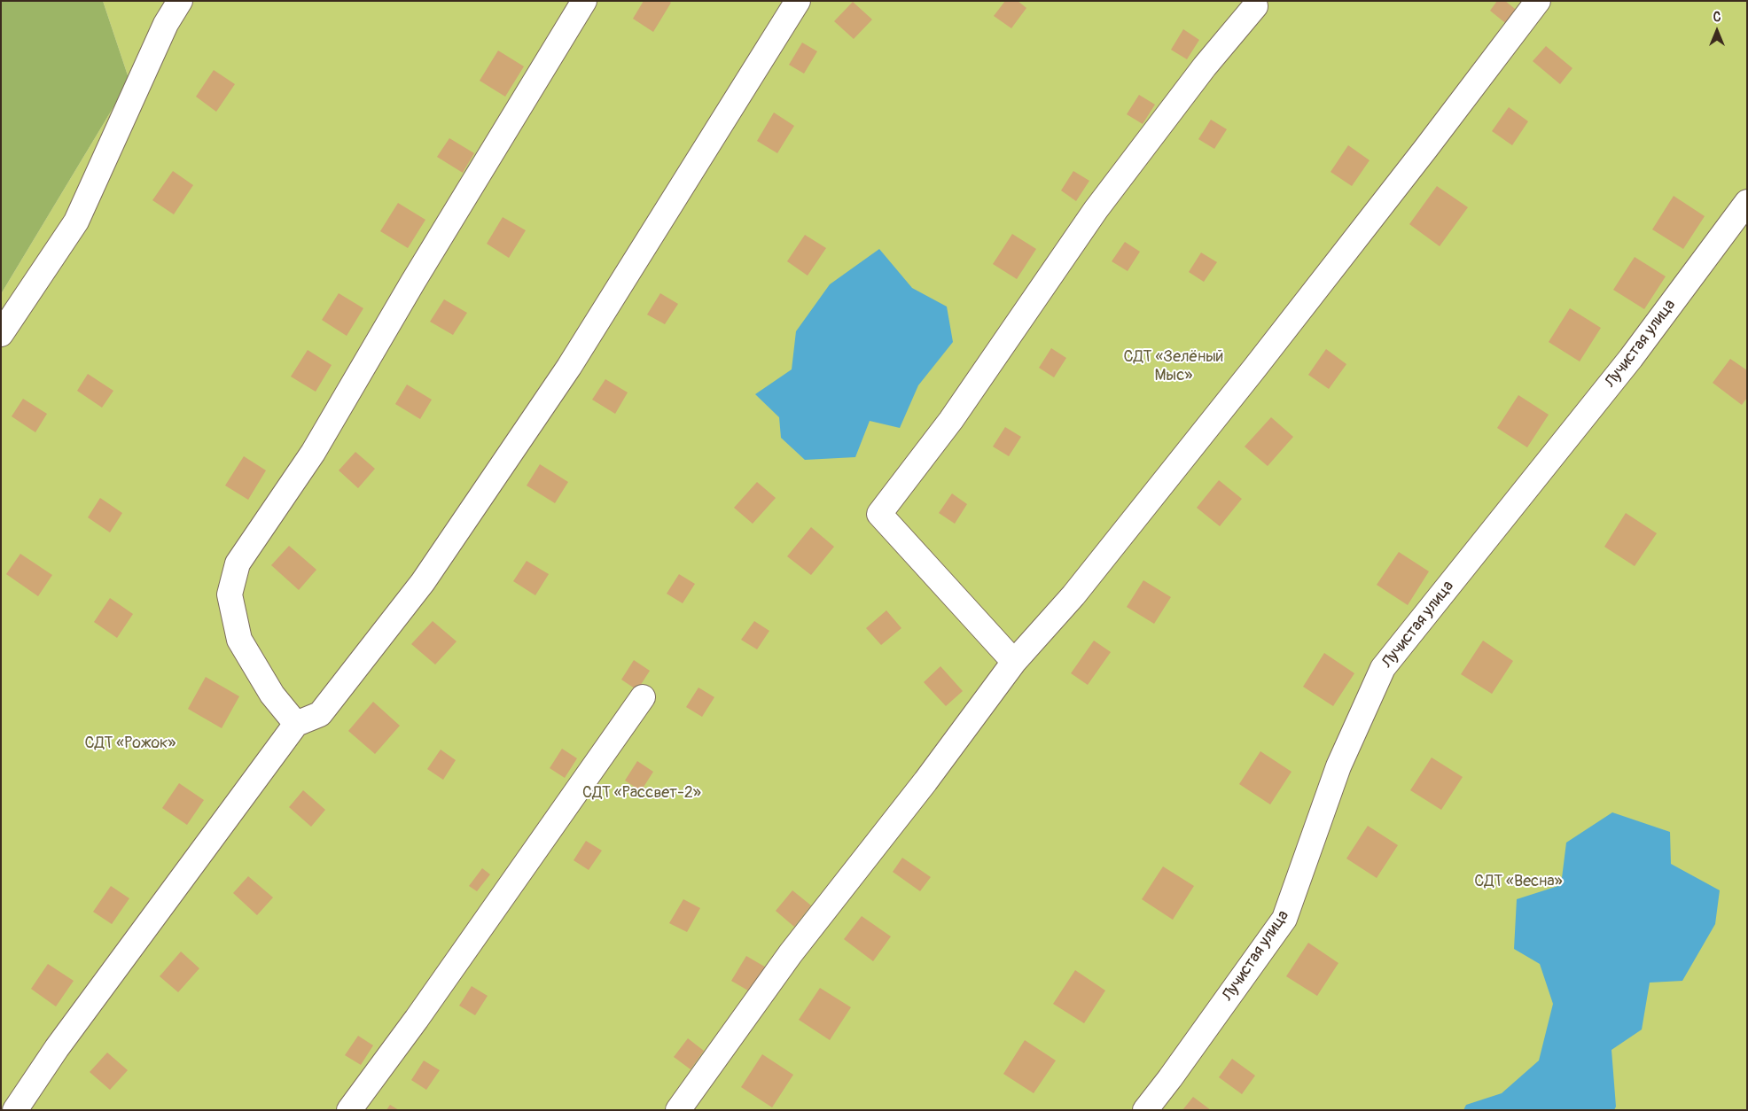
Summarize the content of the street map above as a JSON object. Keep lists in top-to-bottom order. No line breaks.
{"streets":{"lane":["Лучистая улица"]},"parks":["СДТ «Зелёный Мыс»","СДТ «Рожок»","СДТ «Рассвет-2»","СДТ «Весна»"],"north":"top"}
